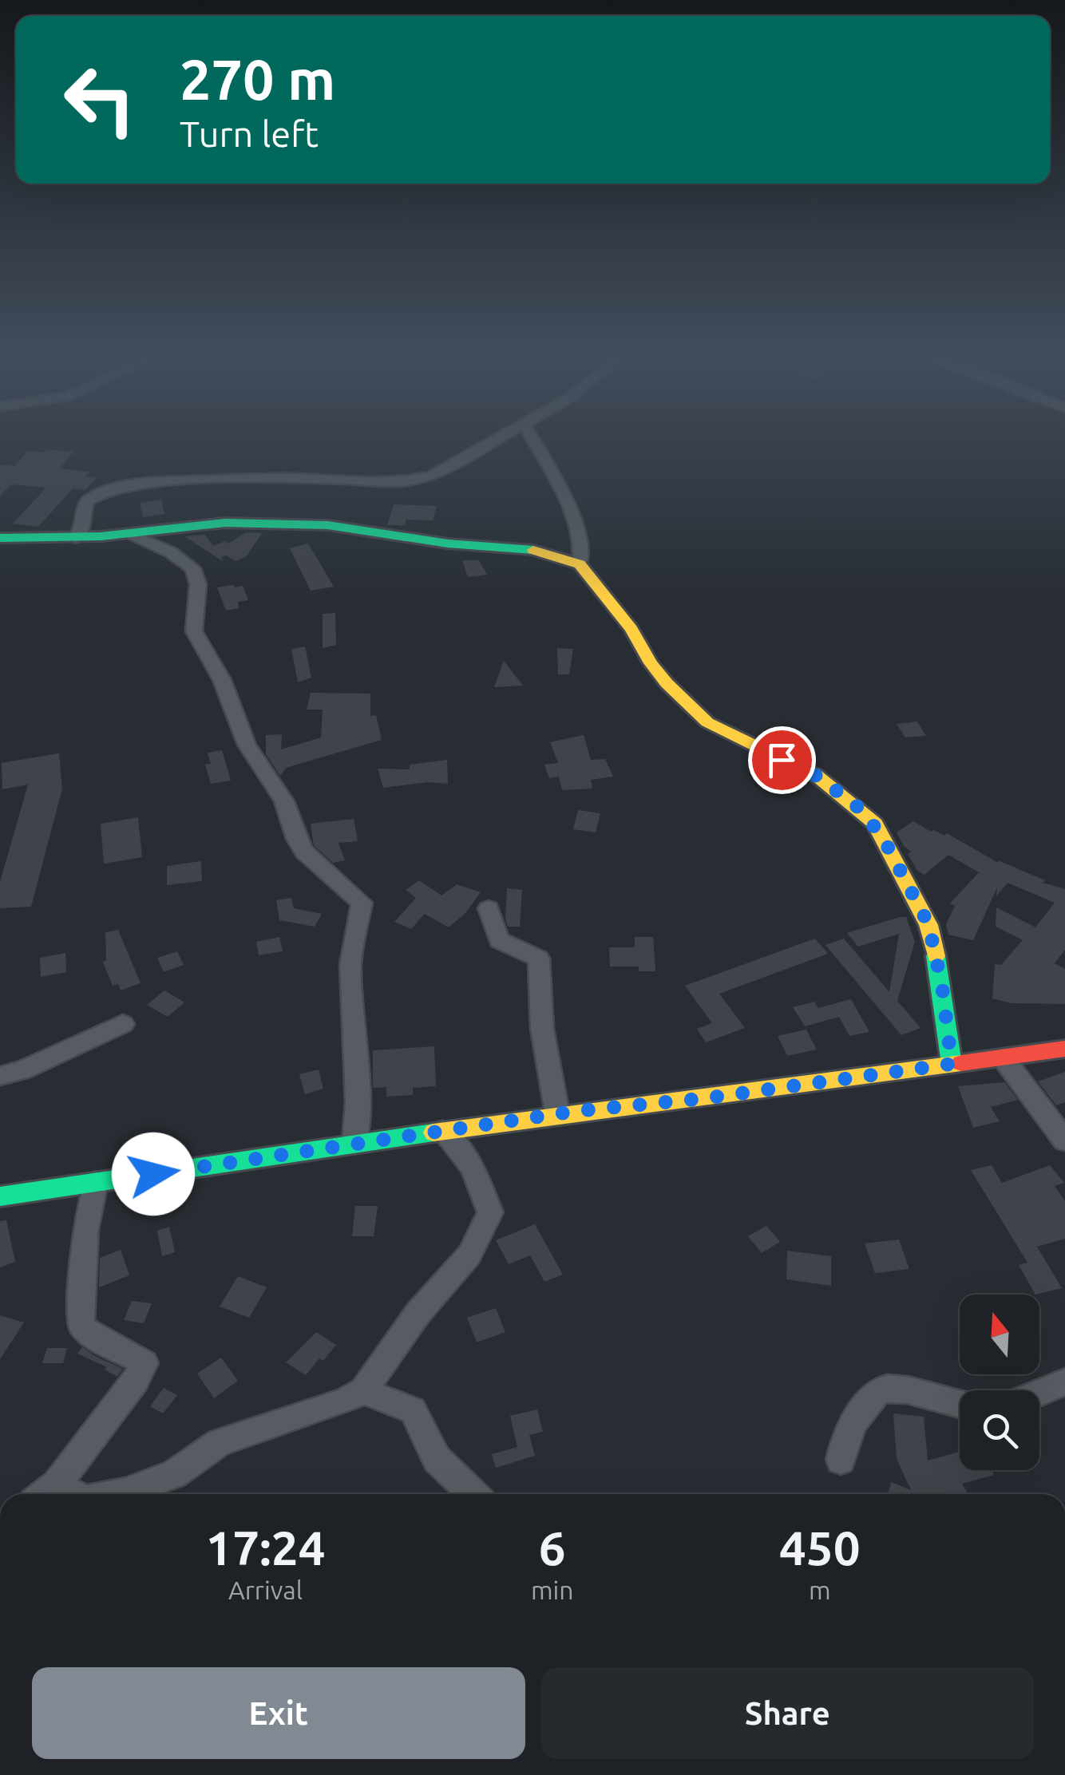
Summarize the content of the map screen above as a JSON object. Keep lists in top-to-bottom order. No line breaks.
{"north":"top","page":{"turn":["270 m","Turn left"],"eta":["17:24","Arrival","6","min","450","m"],"buttons":["Exit","Share"]}}
